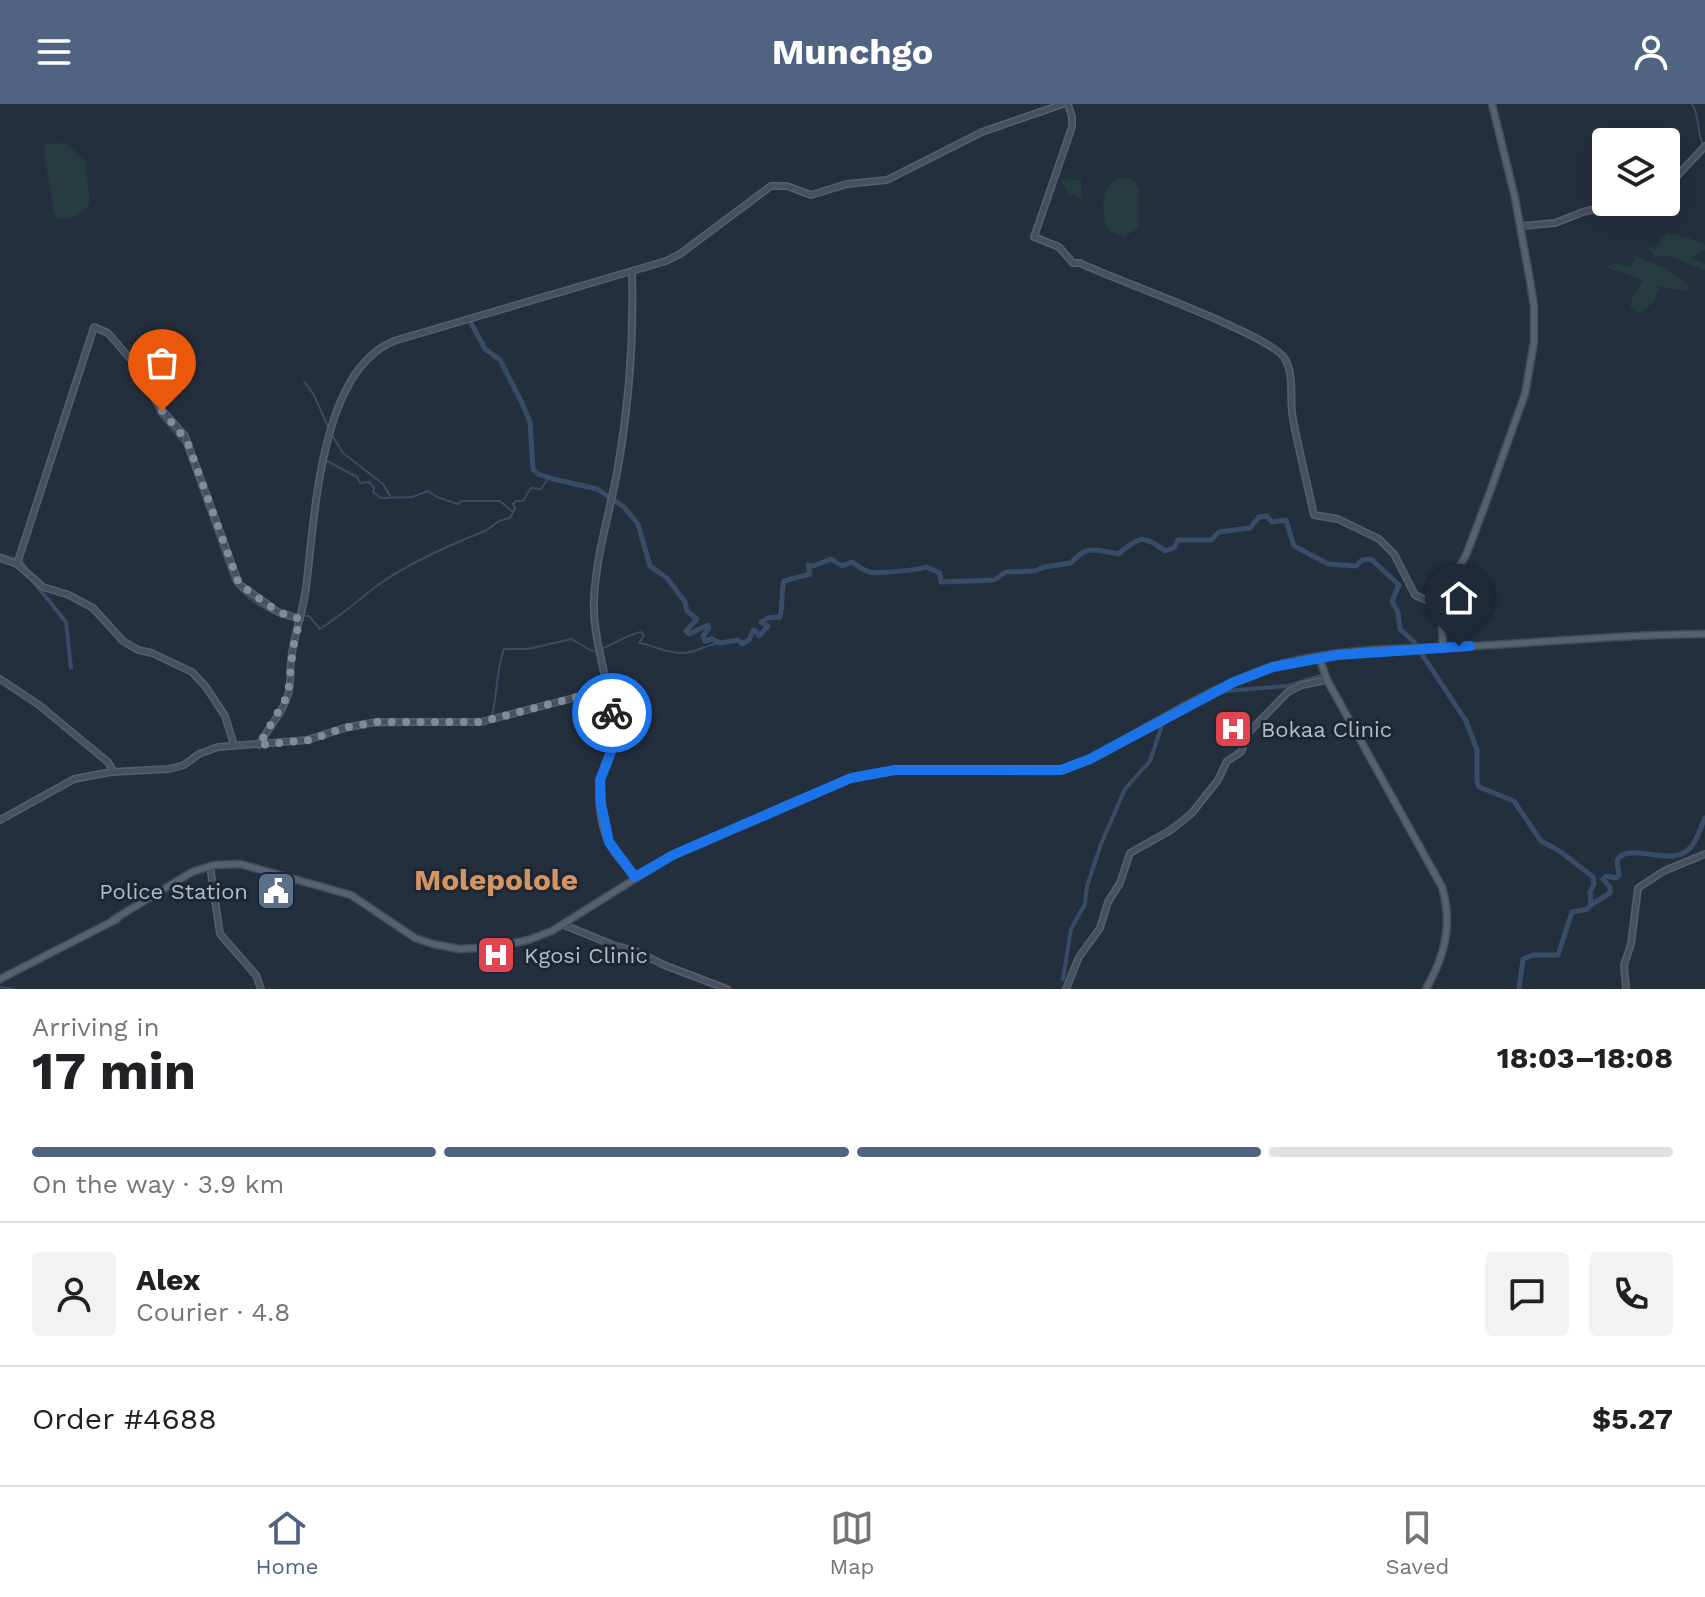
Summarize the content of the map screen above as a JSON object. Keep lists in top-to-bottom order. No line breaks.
{"districts":["Molepolole"],"places":{"hospital":["Bokaa Clinic","Kgosi Clinic"],"public building":["Police Station"]},"page":{"header":"Munchgo","heading":["17 min","Arriving in","18:03–18:08"],"panel":["Alex","Courier · 4.8","Order #4688","$5.27"],"bar":"On the way · 3.9 km","tabs":["Home","Map","Saved"]}}
